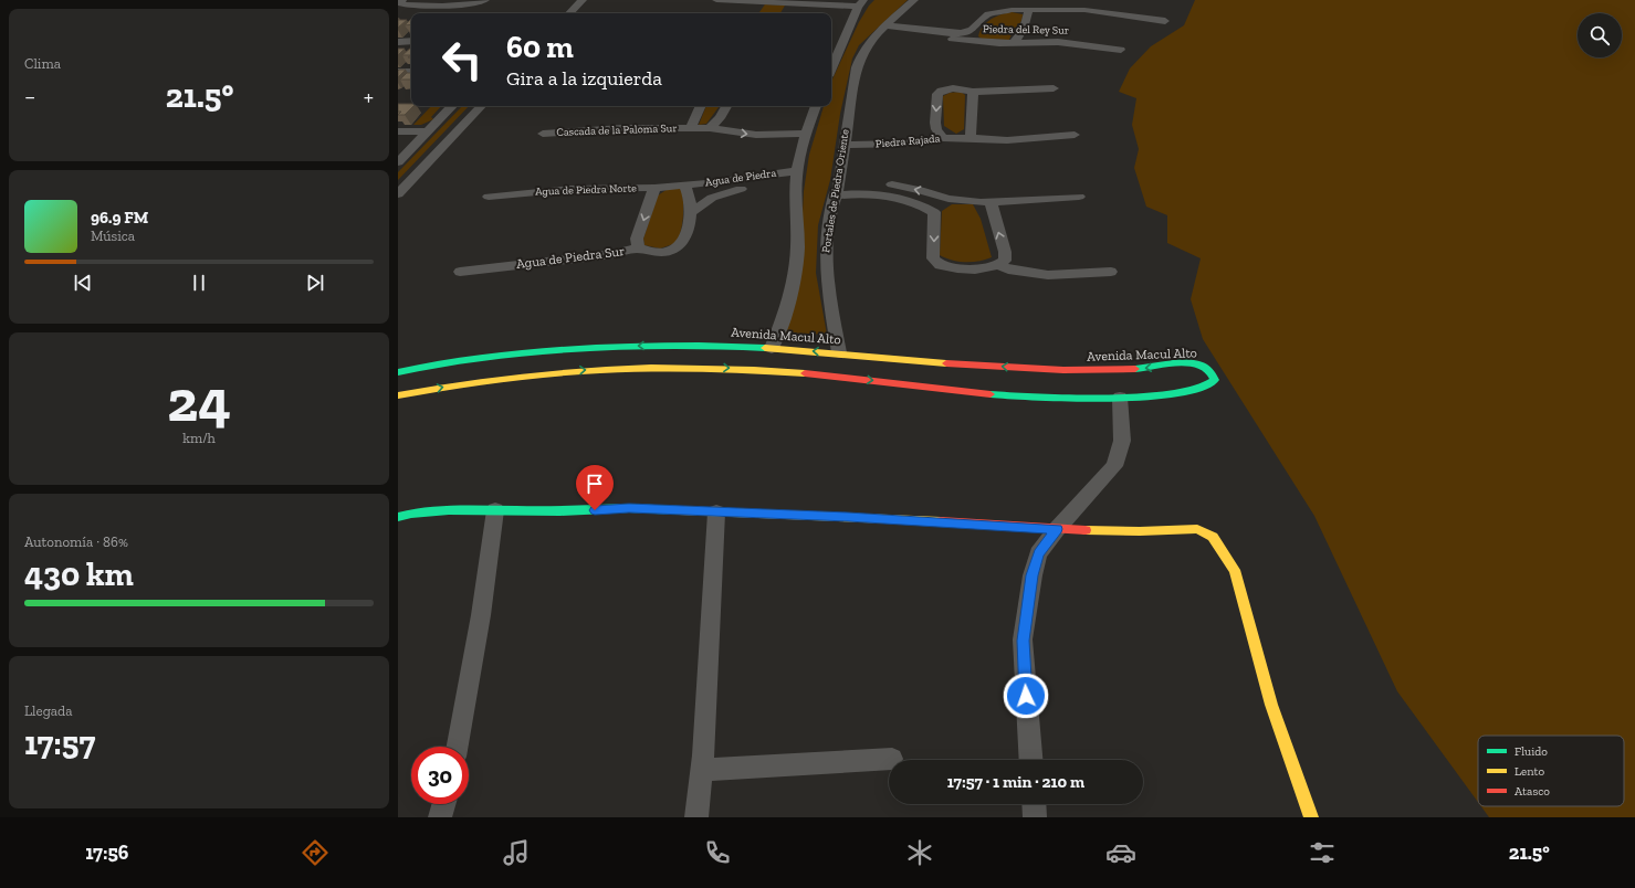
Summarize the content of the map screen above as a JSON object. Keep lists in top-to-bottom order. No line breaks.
{"streets":{"street":["Piedra del Rey Sur","Cascada de la Paloma Sur","Piedra Rajada","Agua de Piedra","Agua de Piedra Norte","Portales de Piedra Oriente","Agua de Piedra Sur","Avenida Macul Alto"]},"crossings":[["Piedra del Rey Sur","Portales de Piedra Oriente"],["Piedra Rajada","Portales de Piedra Oriente"],["Agua de Piedra","Agua de Piedra Norte"],["Agua de Piedra","Agua de Piedra Sur"],["Portales de Piedra Oriente","Avenida Macul Alto"]],"legend":["Fluido","Lento","Atasco"],"page":{"tile":["Clima",["24","km/h"],["Autonomía · 86%","430 km"],["Llegada","17:57"]],"turn":["60 m","Gira a la izquierda"],"heat":["−","21.5°","+"],"song":["96.9 FM","Música"],"limit":"30","trip":"17:57 · 1 min · 210 m","tabs":["17:56","21.5°"]}}
